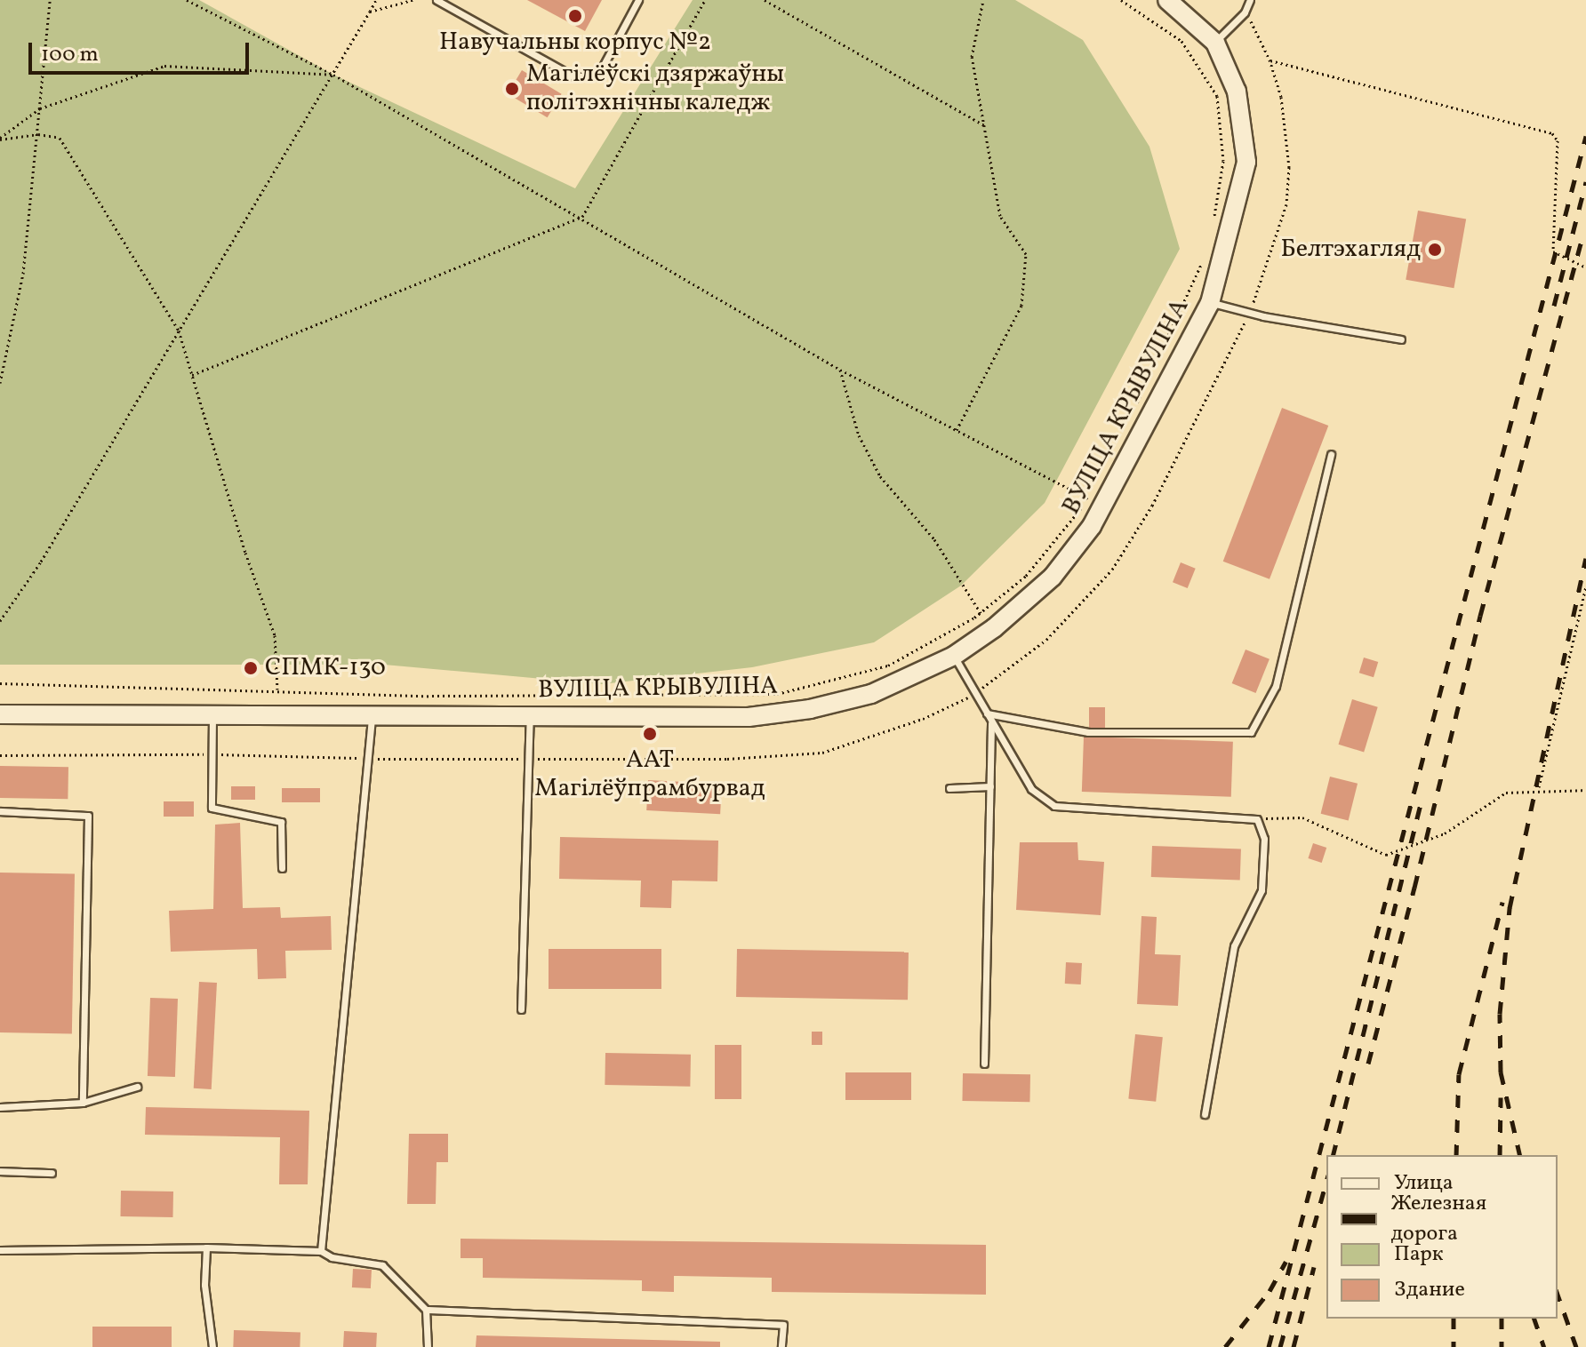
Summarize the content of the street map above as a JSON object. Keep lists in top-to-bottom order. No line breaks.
{"streets":{"main road":["ВУЛІЦА КРЫВУЛІНА"]},"places":["Навучальны корпус №2","Магілёўскі дзяржаўны політэхнічны каледж","Белтэхагляд","СПМК-130","ААТ Магілёўпрамбурвад"],"legend":["Улица","Железная дорога","Парк","Здание"],"scale_bar":"100 m"}
